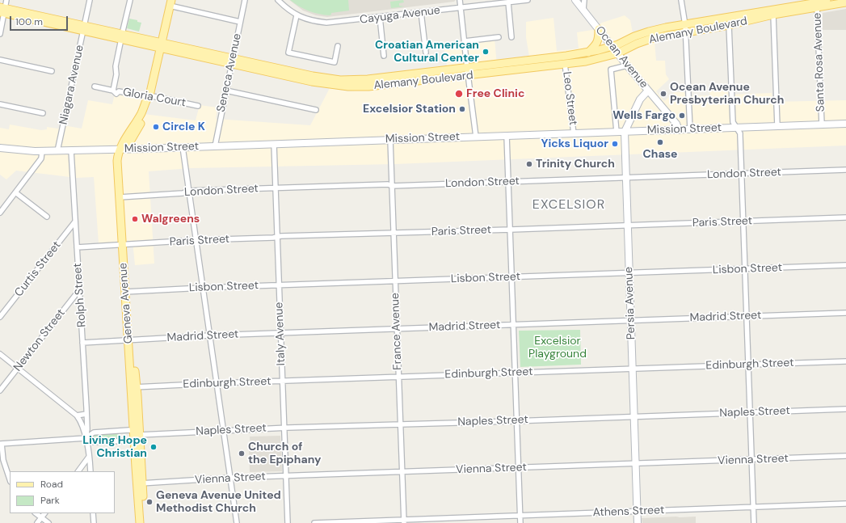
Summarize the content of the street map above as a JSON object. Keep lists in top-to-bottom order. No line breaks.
{"streets":{"main road":["Alemany Boulevard","Ocean Avenue","Mission Street","Geneva Avenue","Persia Avenue"],"street":["Cayuga Avenue","Santa Rosa Avenue","Seneca Avenue","Niagara Avenue","Gloria Court","Leo Street","London Street","Paris Street","Curtis Street","Lisbon Street","Rolph Street","Madrid Street","France Avenue","Italy Avenue","Newton Street","Edinburgh Street","Naples Street","Vienna Street","Athens Street"]},"crossings":[["Alemany Boulevard","Ocean Avenue"],["Alemany Boulevard","Santa Rosa Avenue"],["Alemany Boulevard","Seneca Avenue"],["Alemany Boulevard","Niagara Avenue"],["Alemany Boulevard","Leo Street"],["Alemany Boulevard","Geneva Avenue"],["Ocean Avenue","Mission Street"],["Ocean Avenue","Persia Avenue"],["Santa Rosa Avenue","Mission Street"],["Seneca Avenue","Mission Street"],["Niagara Avenue","Mission Street"],["Gloria Court","Geneva Avenue"],["Leo Street","Mission Street"],["Mission Street","Rolph Street"],["Mission Street","Geneva Avenue"],["Mission Street","Persia Avenue"],["Mission Street","France Avenue"],["Mission Street","Italy Avenue"],["London Street","Geneva Avenue"],["London Street","Persia Avenue"],["London Street","France Avenue"],["London Street","Italy Avenue"],["Paris Street","Rolph Street"],["Paris Street","Geneva Avenue"],["Paris Street","Persia Avenue"],["Paris Street","France Avenue"],["Paris Street","Italy Avenue"],["Curtis Street","Rolph Street"],["Lisbon Street","Geneva Avenue"],["Lisbon Street","Persia Avenue"],["Lisbon Street","France Avenue"],["Lisbon Street","Italy Avenue"],["Rolph Street","Madrid Street"],["Rolph Street","Newton Street"],["Rolph Street","Naples Street"],["Geneva Avenue","Madrid Street"],["Geneva Avenue","Edinburgh Street"],["Geneva Avenue","Naples Street"],["Geneva Avenue","Vienna Street"],["Persia Avenue","Madrid Street"],["Persia Avenue","Edinburgh Street"],["Persia Avenue","Naples Street"],["Persia Avenue","Vienna Street"],["Persia Avenue","Athens Street"],["Madrid Street","France Avenue"],["Madrid Street","Italy Avenue"],["France Avenue","Edinburgh Street"],["France Avenue","Naples Street"],["France Avenue","Vienna Street"],["France Avenue","Athens Street"],["Italy Avenue","Edinburgh Street"],["Italy Avenue","Naples Street"],["Italy Avenue","Vienna Street"]],"districts":["EXCELSIOR"],"parks":["Excelsior Playground"],"places":["Croatian American Cultural Center","Free Clinic","Ocean Avenue Presbyterian Church","Excelsior Station","Wells Fargo","Circle K","Chase","Yicks Liquor","Trinity Church","Walgreens","Living Hope Christian","Church of the Epiphany","Geneva Avenue United Methodist Church"],"legend":["Road","Park"],"scale_bar":"100 m"}
